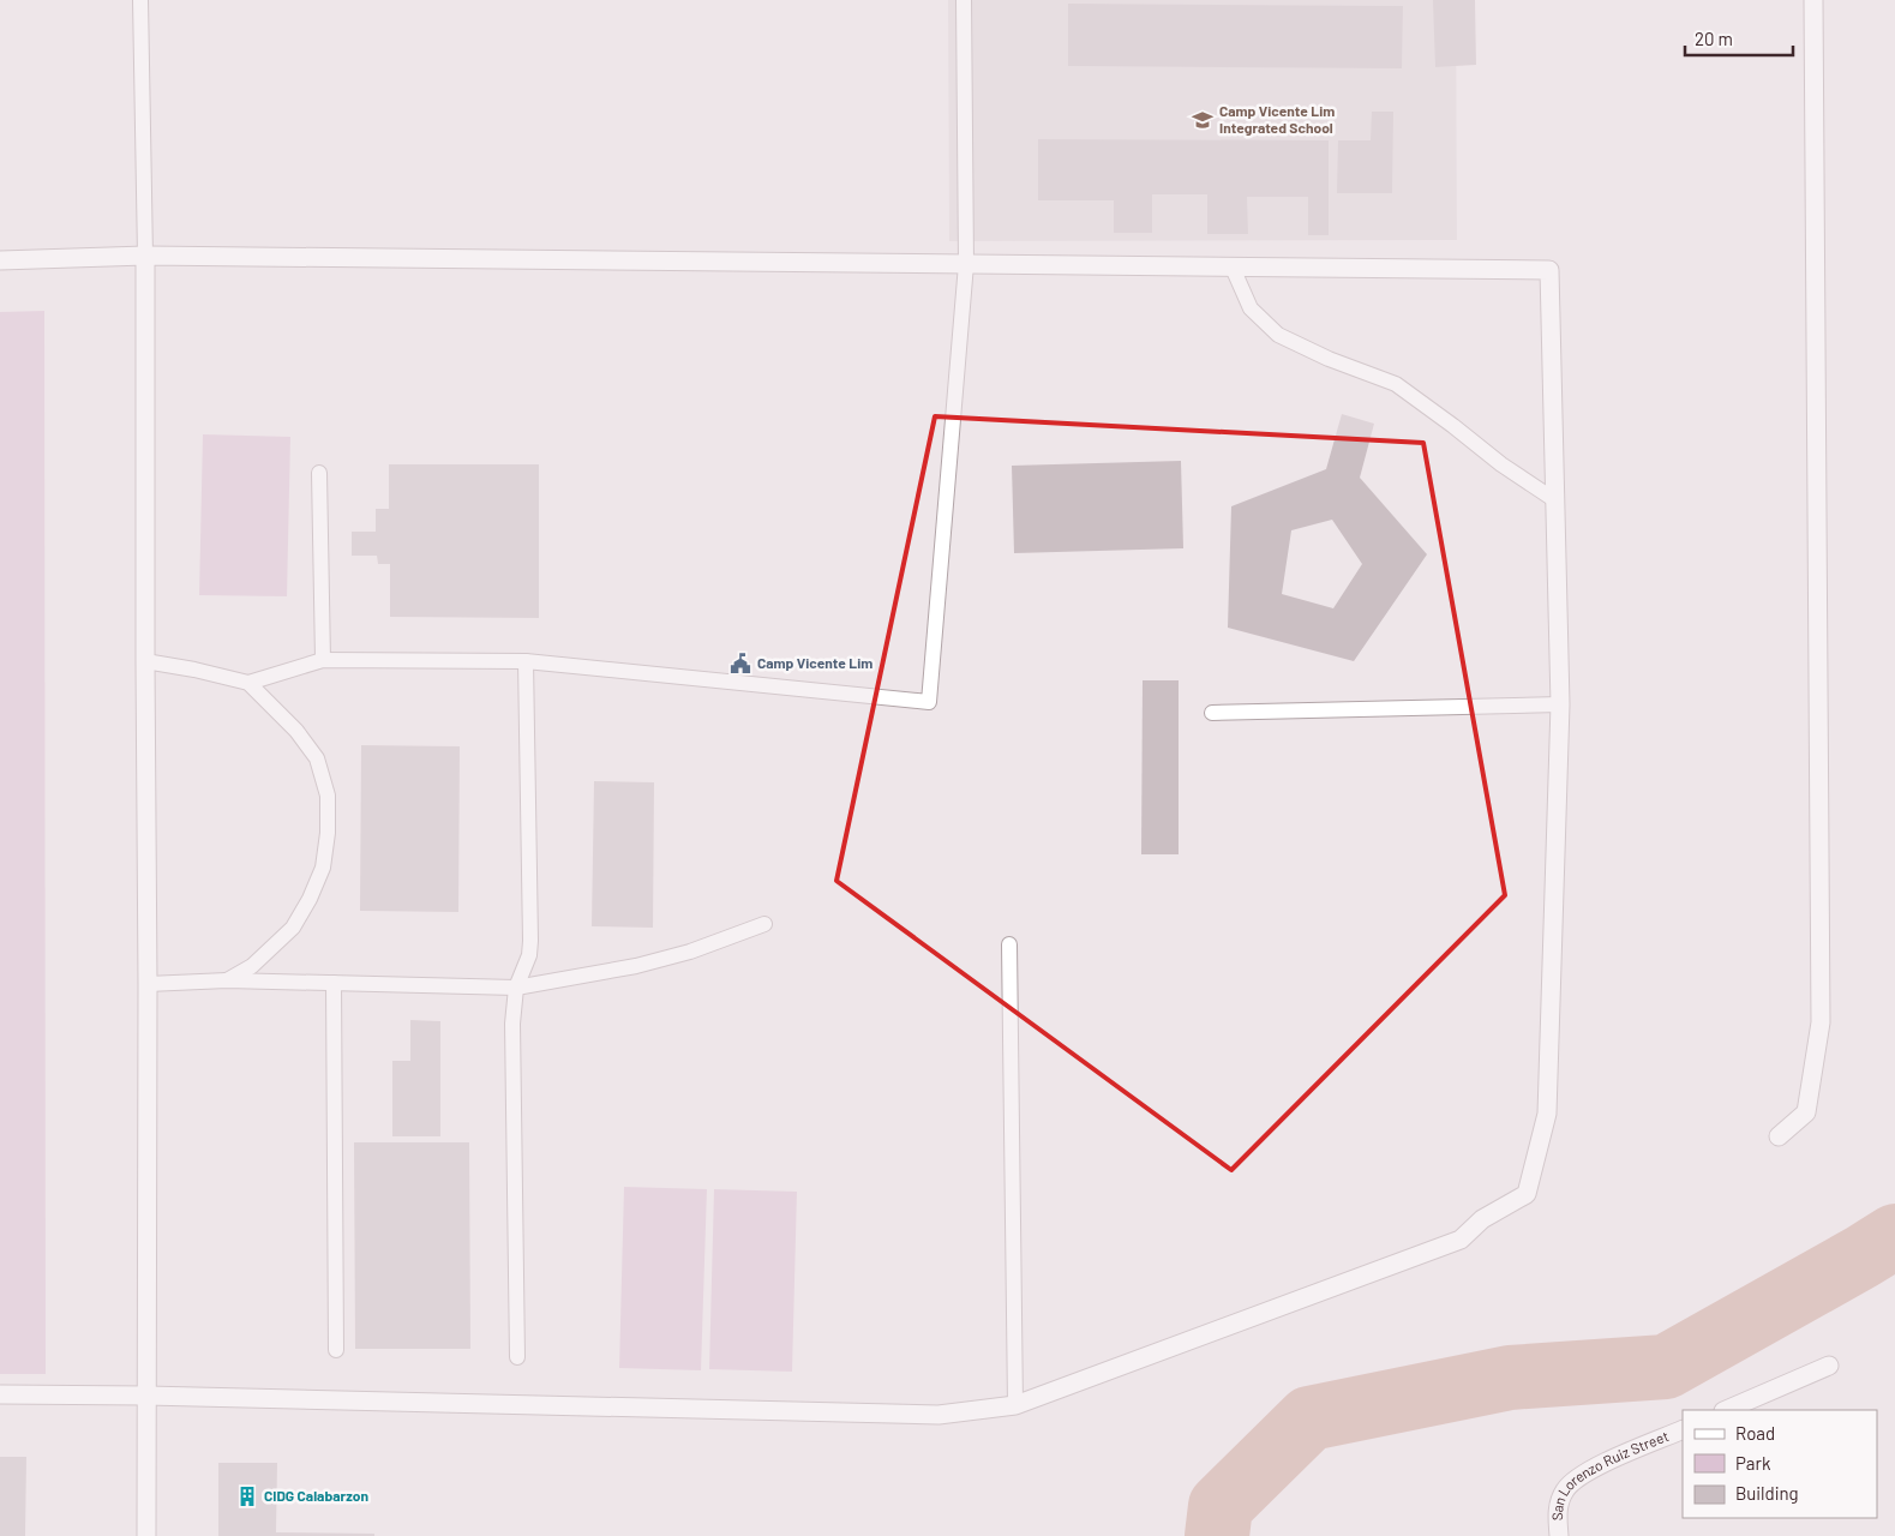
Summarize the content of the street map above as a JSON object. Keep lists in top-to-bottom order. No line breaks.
{"streets":{"street":["San Lorenzo Ruiz Street"]},"places":{"school or university":["Camp Vicente Lim Integrated School"],"public building":["Camp Vicente Lim"],"building":["CIDG Calabarzon"]},"legend":["Road","Park","Building"],"scale_bar":"20 m"}
